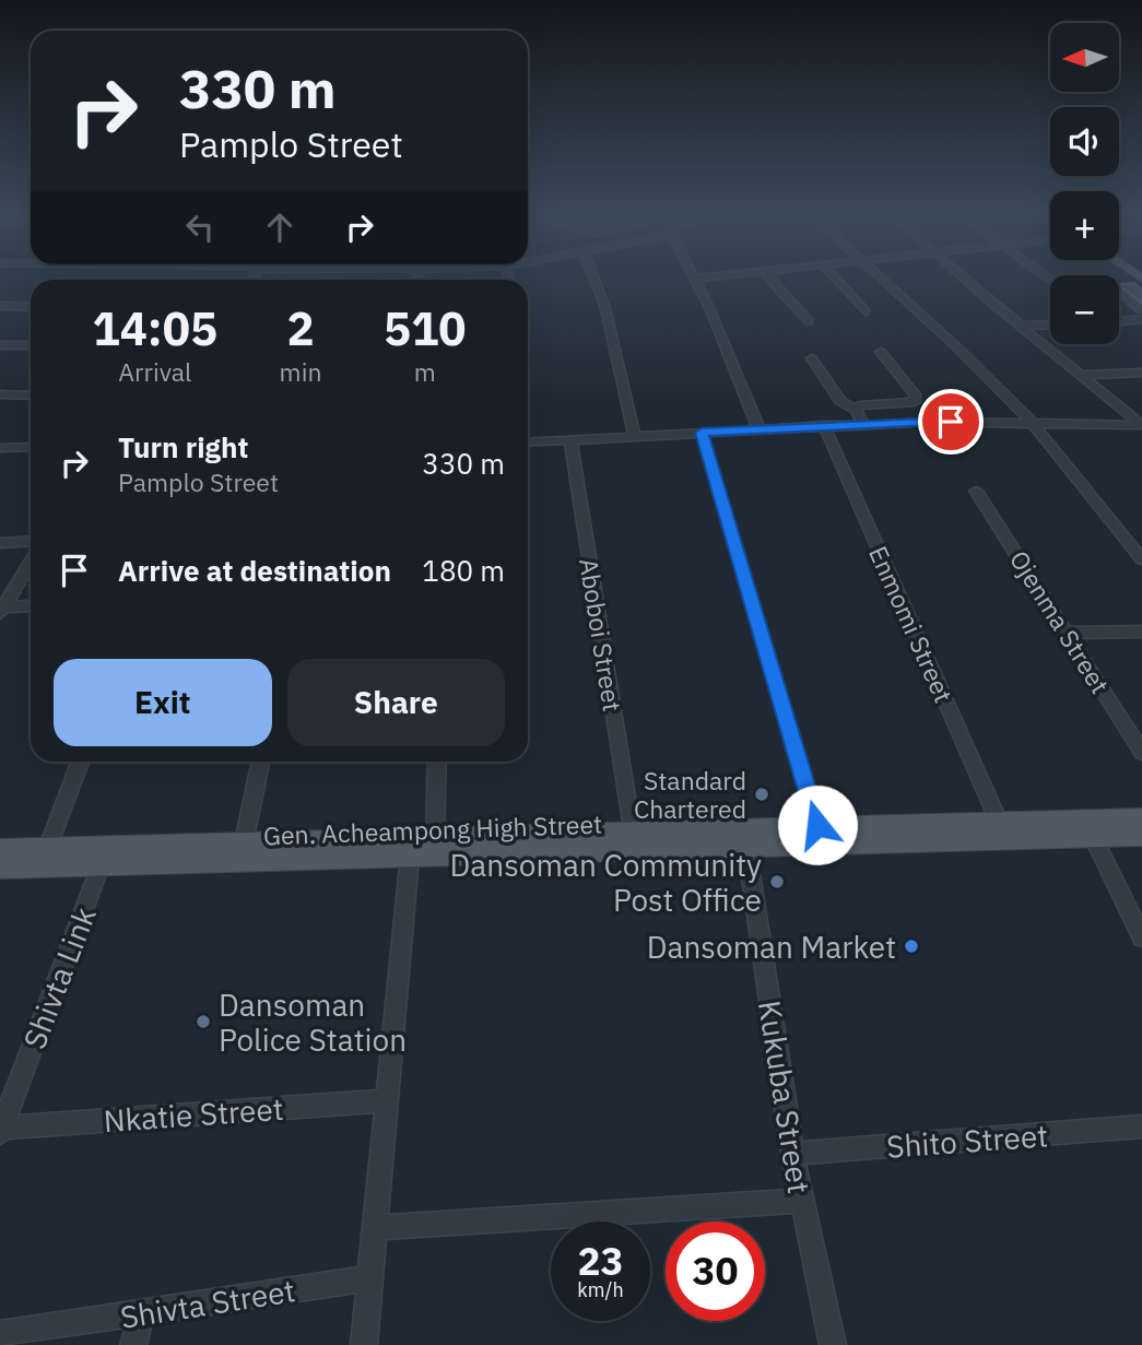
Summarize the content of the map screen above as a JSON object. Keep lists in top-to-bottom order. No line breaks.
{"streets":{"main road":["Gen. Acheampong High Street"],"street":["Ojenma Street","Enmomi Street","Aboboi Street","Shivta Link","Kukuba Street","Nkatie Street","Shito Street","Shivta Street"]},"crossings":[["Enmomi Street","Gen. Acheampong High Street"],["Aboboi Street","Gen. Acheampong High Street"],["Gen. Acheampong High Street","Shivta Link"],["Gen. Acheampong High Street","Kukuba Street"],["Shivta Link","Nkatie Street"],["Kukuba Street","Shito Street"]],"places":["Standard Chartered","Dansoman Community Post Office","Dansoman Market","Dansoman Police Station"],"north":"left","page":{"map_buttons":["+","−"],"turn":["330 m","Pamplo Street"],"eta":["14:05","Arrival","2","min","510","m"],"list":[{"name":"Turn right","note":"Pamplo Street","value":"330 m"},{"name":"Arrive at destination","value":"180 m"}],"buttons":["Exit","Share"],"speed":"23 km/h","limit":"30"}}
